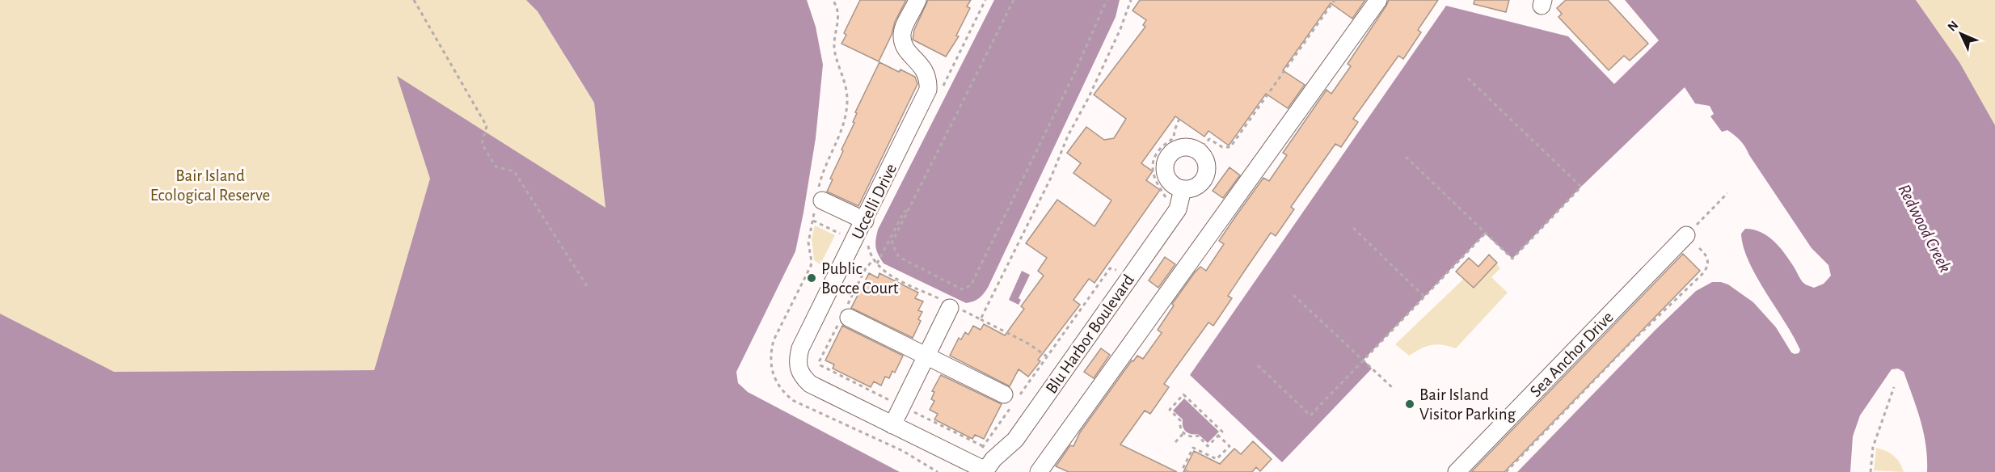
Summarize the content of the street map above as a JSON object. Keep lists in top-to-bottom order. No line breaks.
{"streets":{"street":["Uccelli Drive","Blu Harbor Boulevard","Sea Anchor Drive"]},"crossings":[["Uccelli Drive","Blu Harbor Boulevard"]],"water":["Redwood Creek"],"parks":["Bair Island Ecological Reserve"],"places":["Public Bocce Court","Bair Island Visitor Parking"],"north":"top left"}
